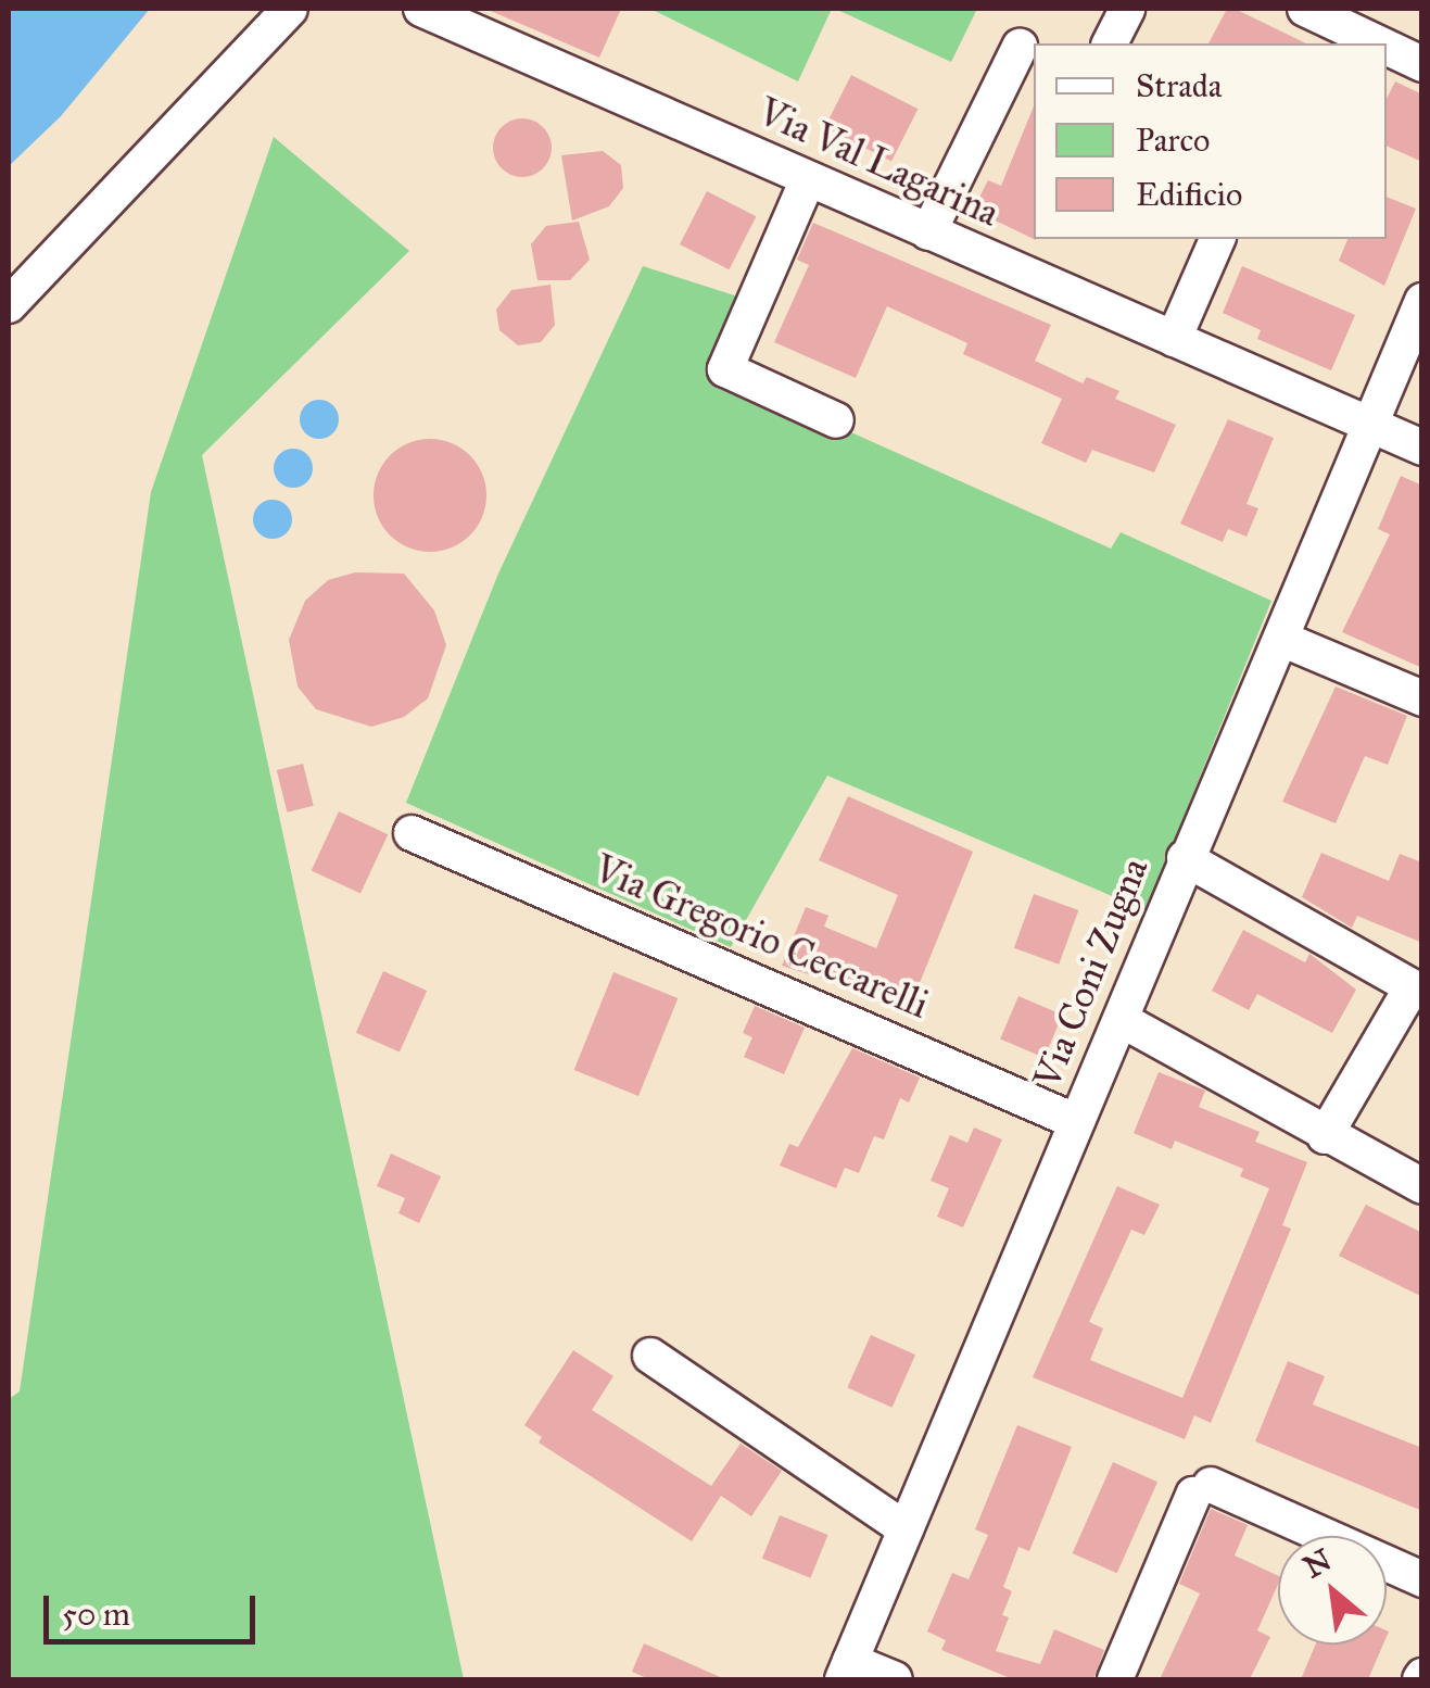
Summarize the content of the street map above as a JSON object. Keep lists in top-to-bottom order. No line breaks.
{"streets":{"street":["Via Val Lagarina","Via Gregorio Ceccarelli","Via Coni Zugna"]},"crossings":[["Via Val Lagarina","Via Coni Zugna"],["Via Gregorio Ceccarelli","Via Coni Zugna"]],"legend":["Strada","Parco","Edificio"],"scale_bar":"50 m","north":"top left"}
